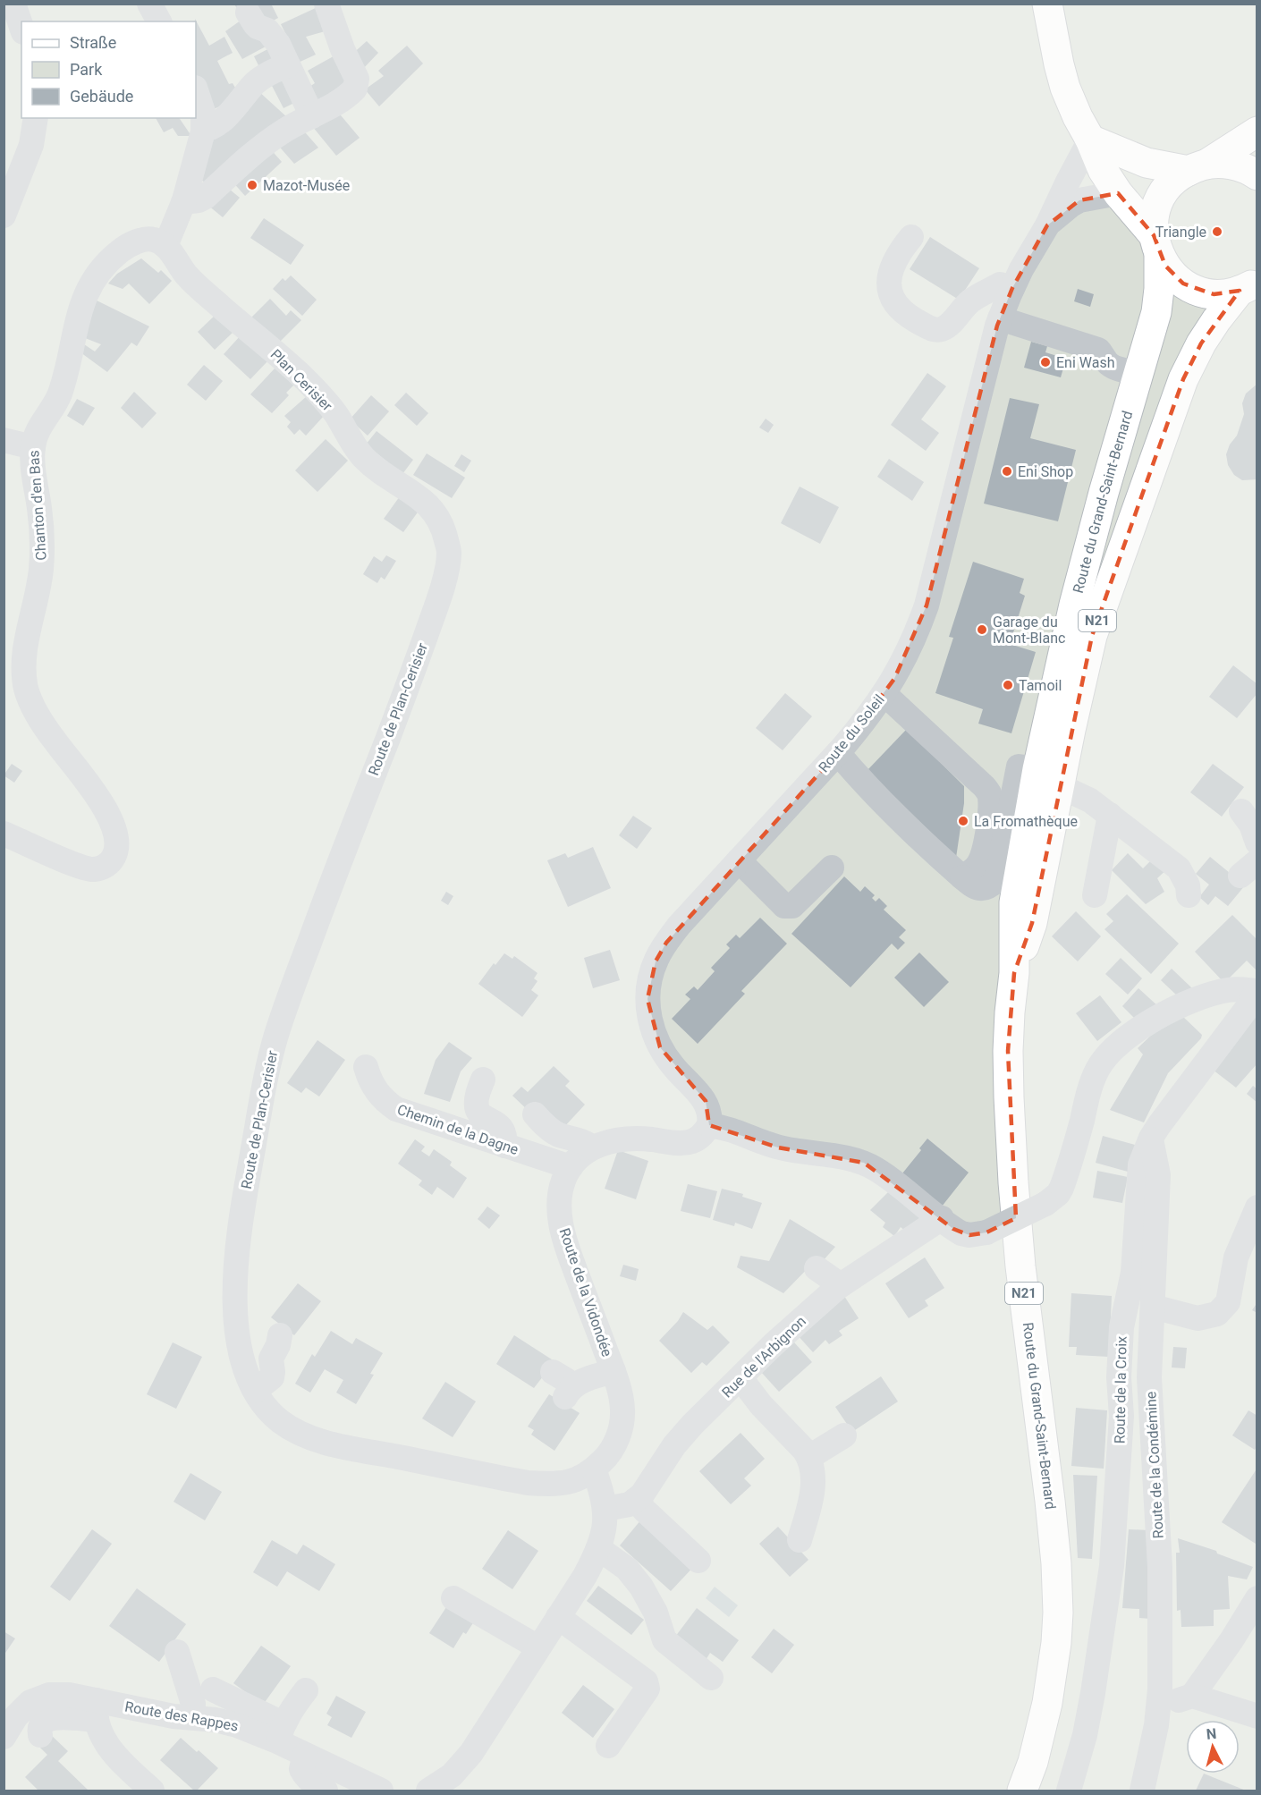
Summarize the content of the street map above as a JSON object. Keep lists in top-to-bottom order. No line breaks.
{"streets":{"main road":["Route du Grand-Saint-Bernard","N21"],"street":["Plan Cerisier","Chanton d'en Bas","Route de Plan-Cerisier","Route du Soleil","Chemin de la Dagne","Route de la Vidondée","Rue de l'Arbignon","Route de la Croix","Route de la Condémine","Route des Rappes"]},"crossings":[["Plan Cerisier","Chanton d'en Bas"],["Plan Cerisier","Route de Plan-Cerisier"],["Route de Plan-Cerisier","Route de la Vidondée"],["Route du Soleil","Route de la Vidondée"],["Chemin de la Dagne","Route de la Vidondée"],["Route de la Croix","Route de la Condémine"]],"places":["Mazot-Musée","Triangle","Eni Wash","Eni Shop","Garage du Mont-Blanc","Tamoil","La Fromathèque"],"legend":["Straße","Park","Gebäude"],"north":"top"}
